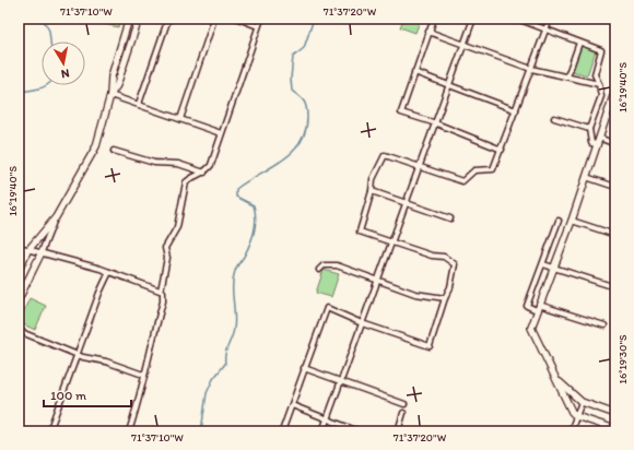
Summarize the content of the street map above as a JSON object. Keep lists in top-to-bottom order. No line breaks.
{"scale_bar":"100 m","north":"bottom","coordinates":["71°37'10\"W","71°37'20\"W","16°19'40\"S","16°19'30\"S"]}
